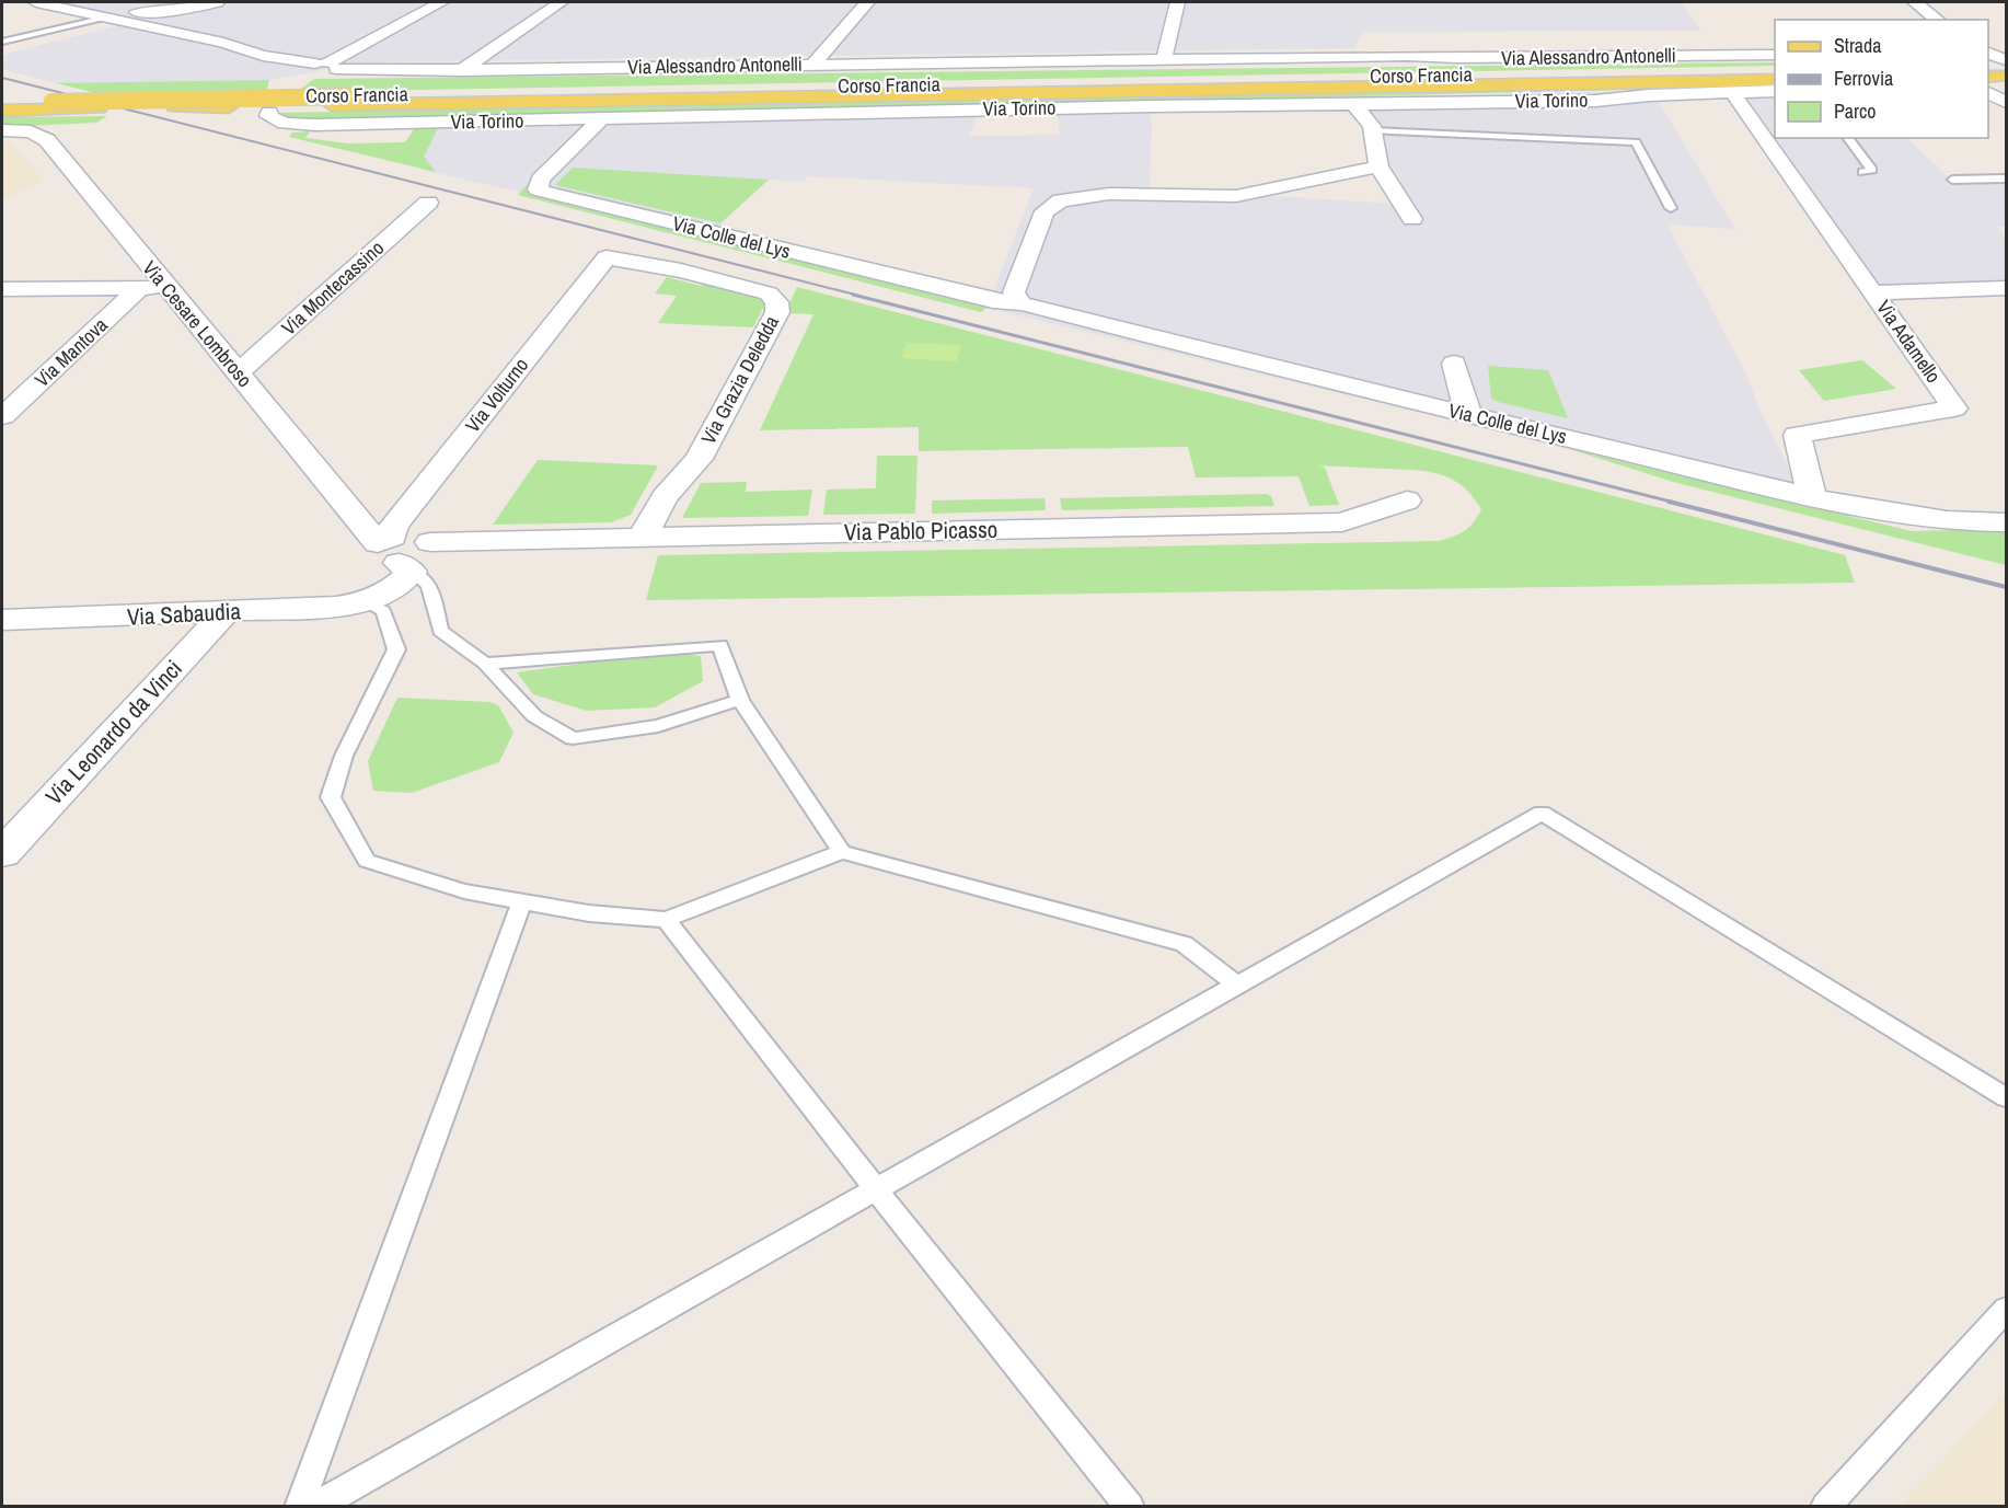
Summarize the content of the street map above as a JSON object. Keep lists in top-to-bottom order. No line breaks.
{"streets":{"main road":["Corso Francia"],"street":["Via Alessandro Antonelli","Via Torino","Via Colle del Lys","Via Montecassino","Via Cesare Lombroso","Via Adamello","Via Mantova","Via Grazia Deledda","Via Volturno","Via Pablo Picasso","Via Sabaudia","Via Leonardo da Vinci"]},"crossings":[["Via Torino","Via Colle del Lys"],["Via Torino","Via Adamello"],["Via Colle del Lys","Via Adamello"],["Via Montecassino","Via Cesare Lombroso"],["Via Cesare Lombroso","Via Volturno"],["Via Cesare Lombroso","Via Pablo Picasso"],["Via Cesare Lombroso","Via Sabaudia"],["Via Grazia Deledda","Via Volturno"],["Via Grazia Deledda","Via Pablo Picasso"],["Via Volturno","Via Pablo Picasso"],["Via Volturno","Via Sabaudia"],["Via Pablo Picasso","Via Sabaudia"],["Via Sabaudia","Via Leonardo da Vinci"]],"legend":["Strada","Ferrovia","Parco"]}
